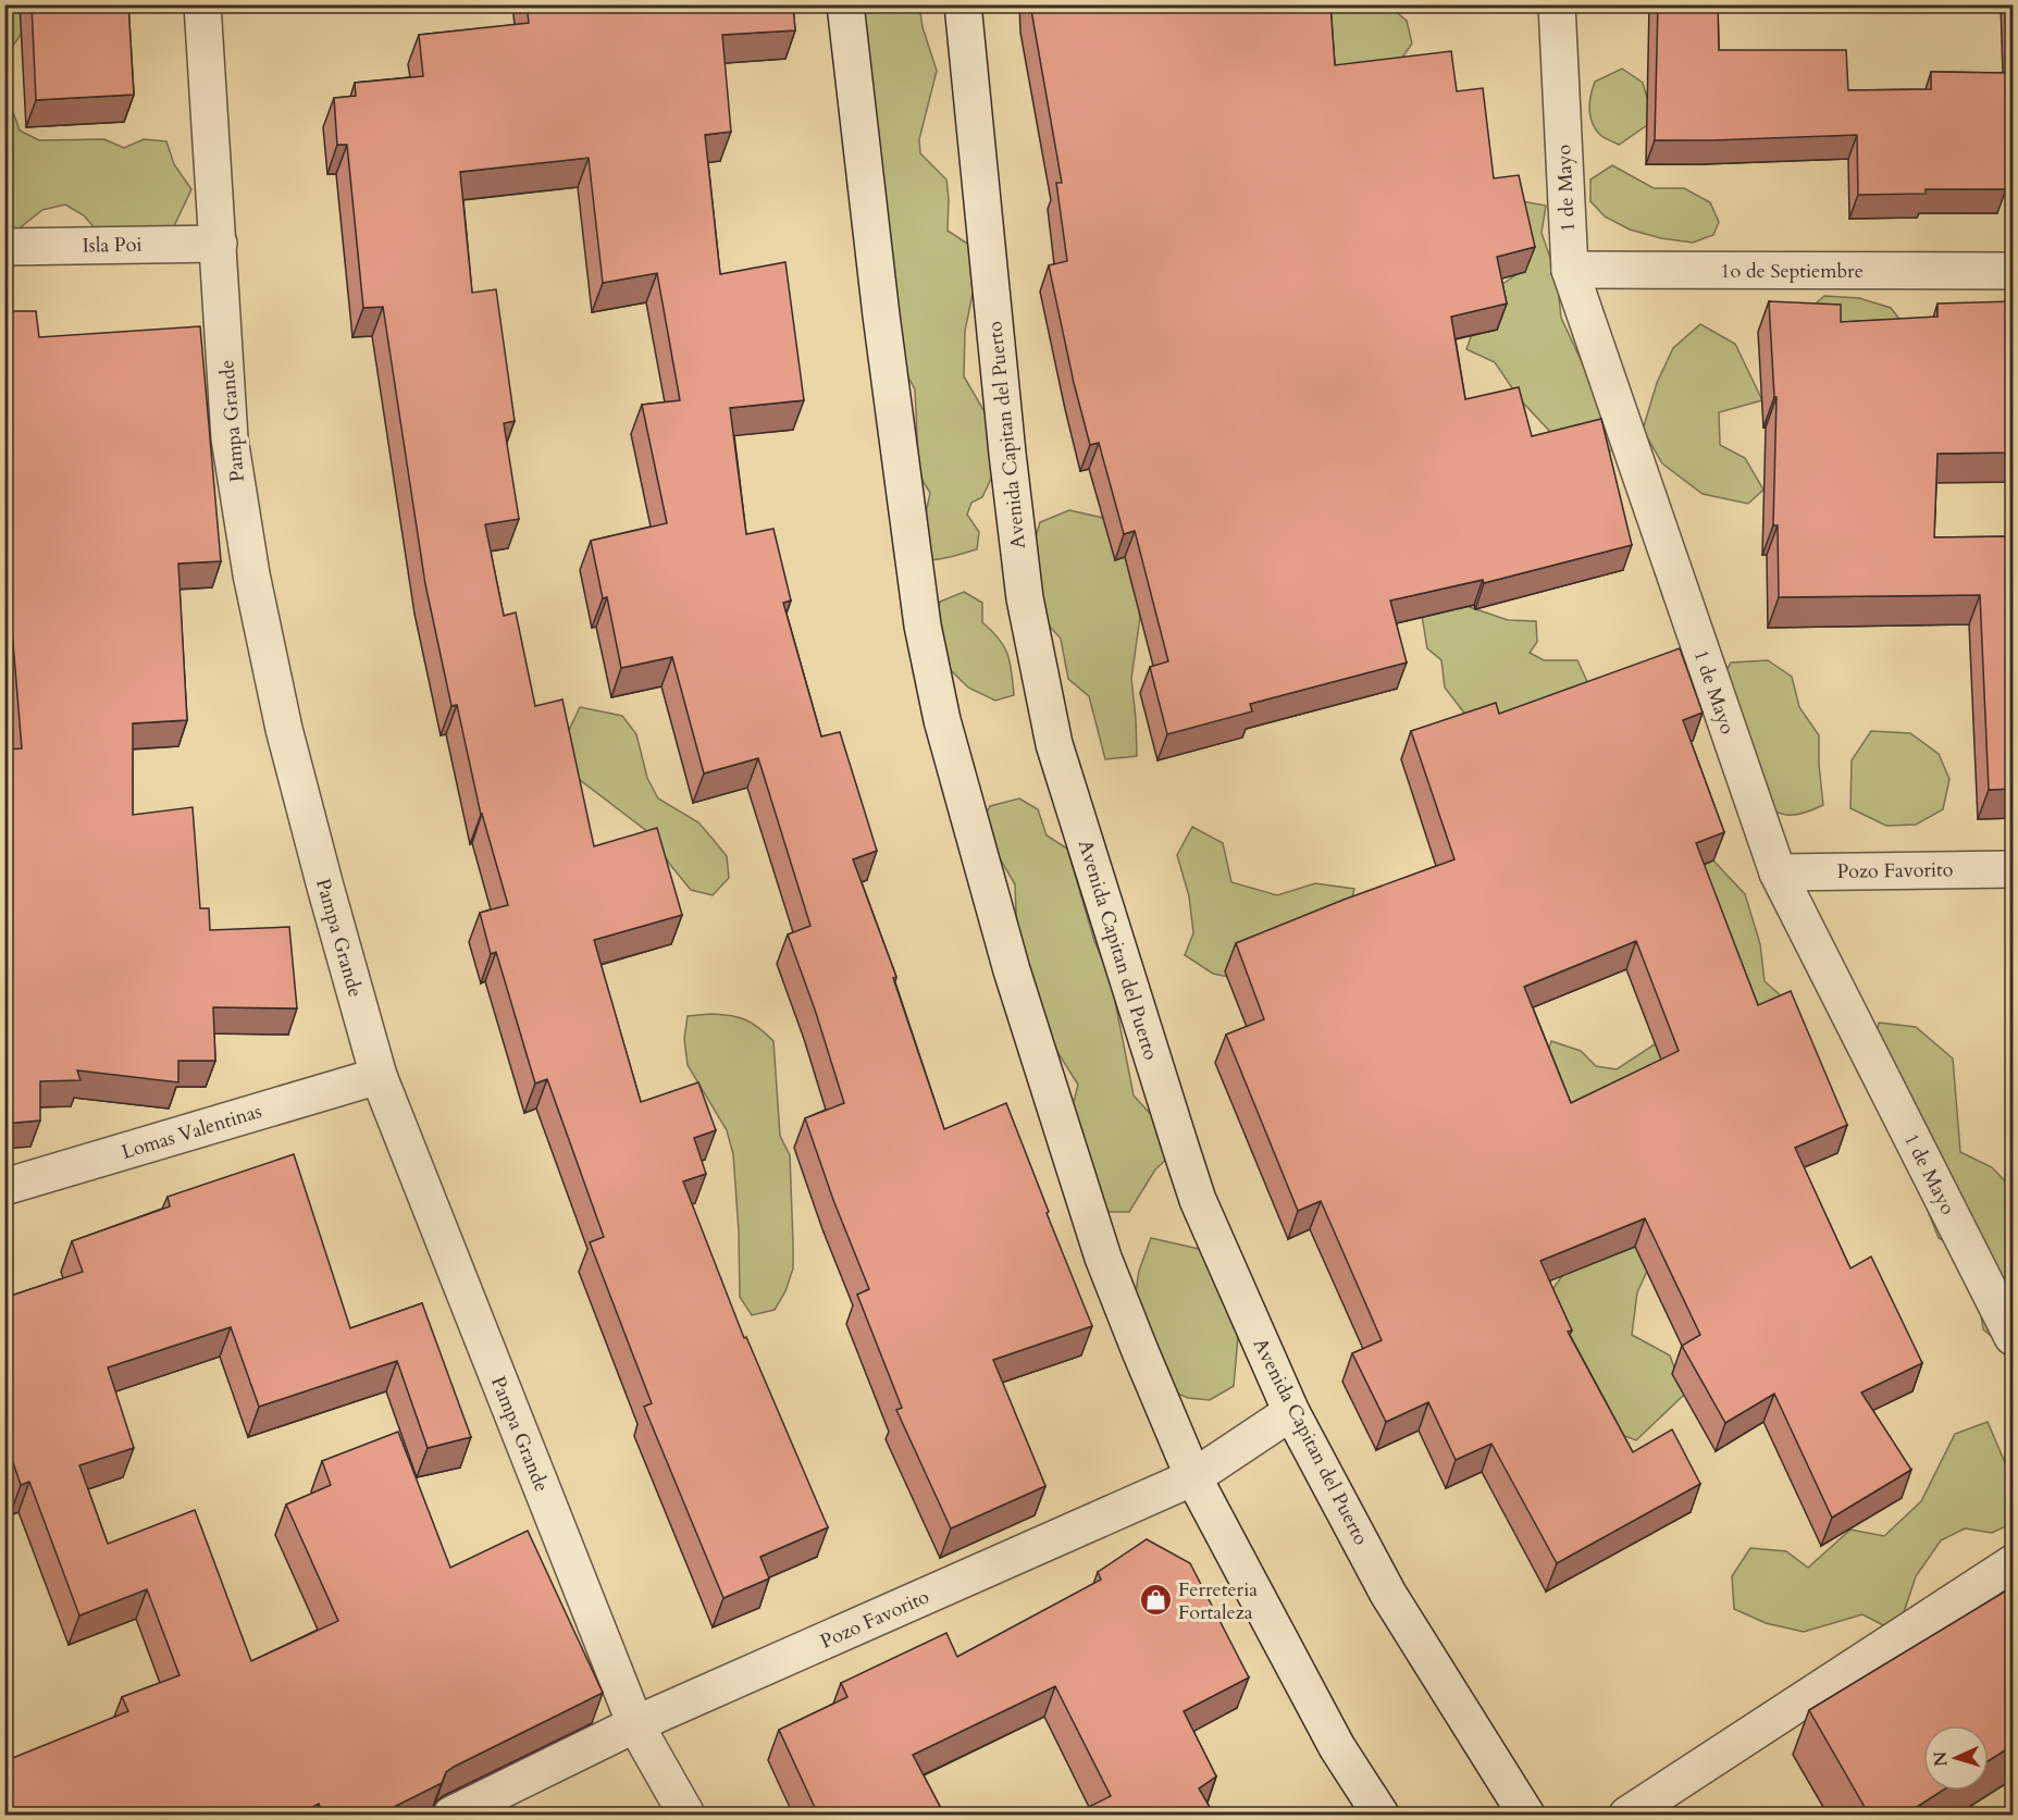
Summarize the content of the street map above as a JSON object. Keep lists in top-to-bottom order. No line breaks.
{"streets":{"street":["1 de Mayo","Isla Poi","1o de Septiembre","Pampa Grande","Avenida Capitan del Puerto","Pozo Favorito","Lomas Valentinas"]},"crossings":[["1 de Mayo","1o de Septiembre"],["1 de Mayo","Pozo Favorito"],["Isla Poi","Pampa Grande"],["Pampa Grande","Pozo Favorito"],["Pampa Grande","Lomas Valentinas"],["Avenida Capitan del Puerto","Pozo Favorito"]],"places":{"shop":["Ferreteria Fortaleza"]},"north":"left"}
